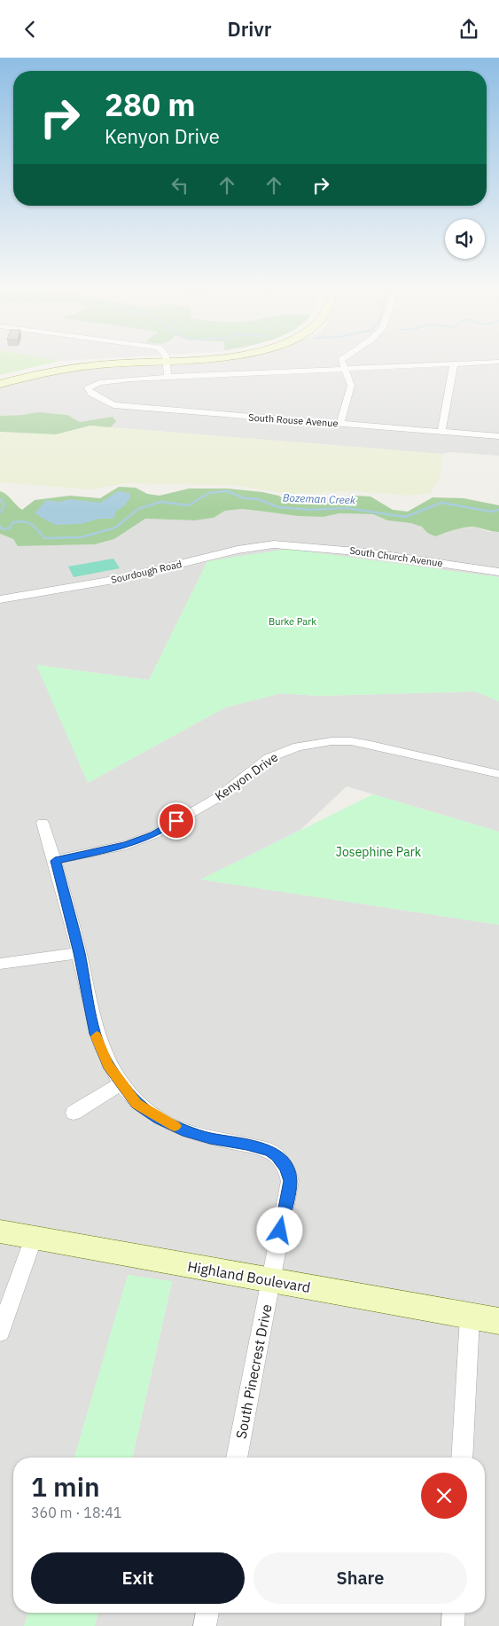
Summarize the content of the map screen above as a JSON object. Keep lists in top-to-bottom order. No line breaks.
{"streets":{"main road":["Highland Boulevard"],"street":["South Rouse Avenue","South Church Avenue","Sourdough Road","Kenyon Drive","South Pinecrest Drive"]},"crossings":[["South Church Avenue","Sourdough Road"],["Kenyon Drive","South Pinecrest Drive"],["Highland Boulevard","South Pinecrest Drive"]],"water":["Bozeman Creek"],"parks":["Burke Park","Josephine Park"],"page":{"header":"Drivr","turn":["280 m","Kenyon Drive"],"heading":["1 min","360 m · 18:41"],"buttons":["Exit","Share"]}}
